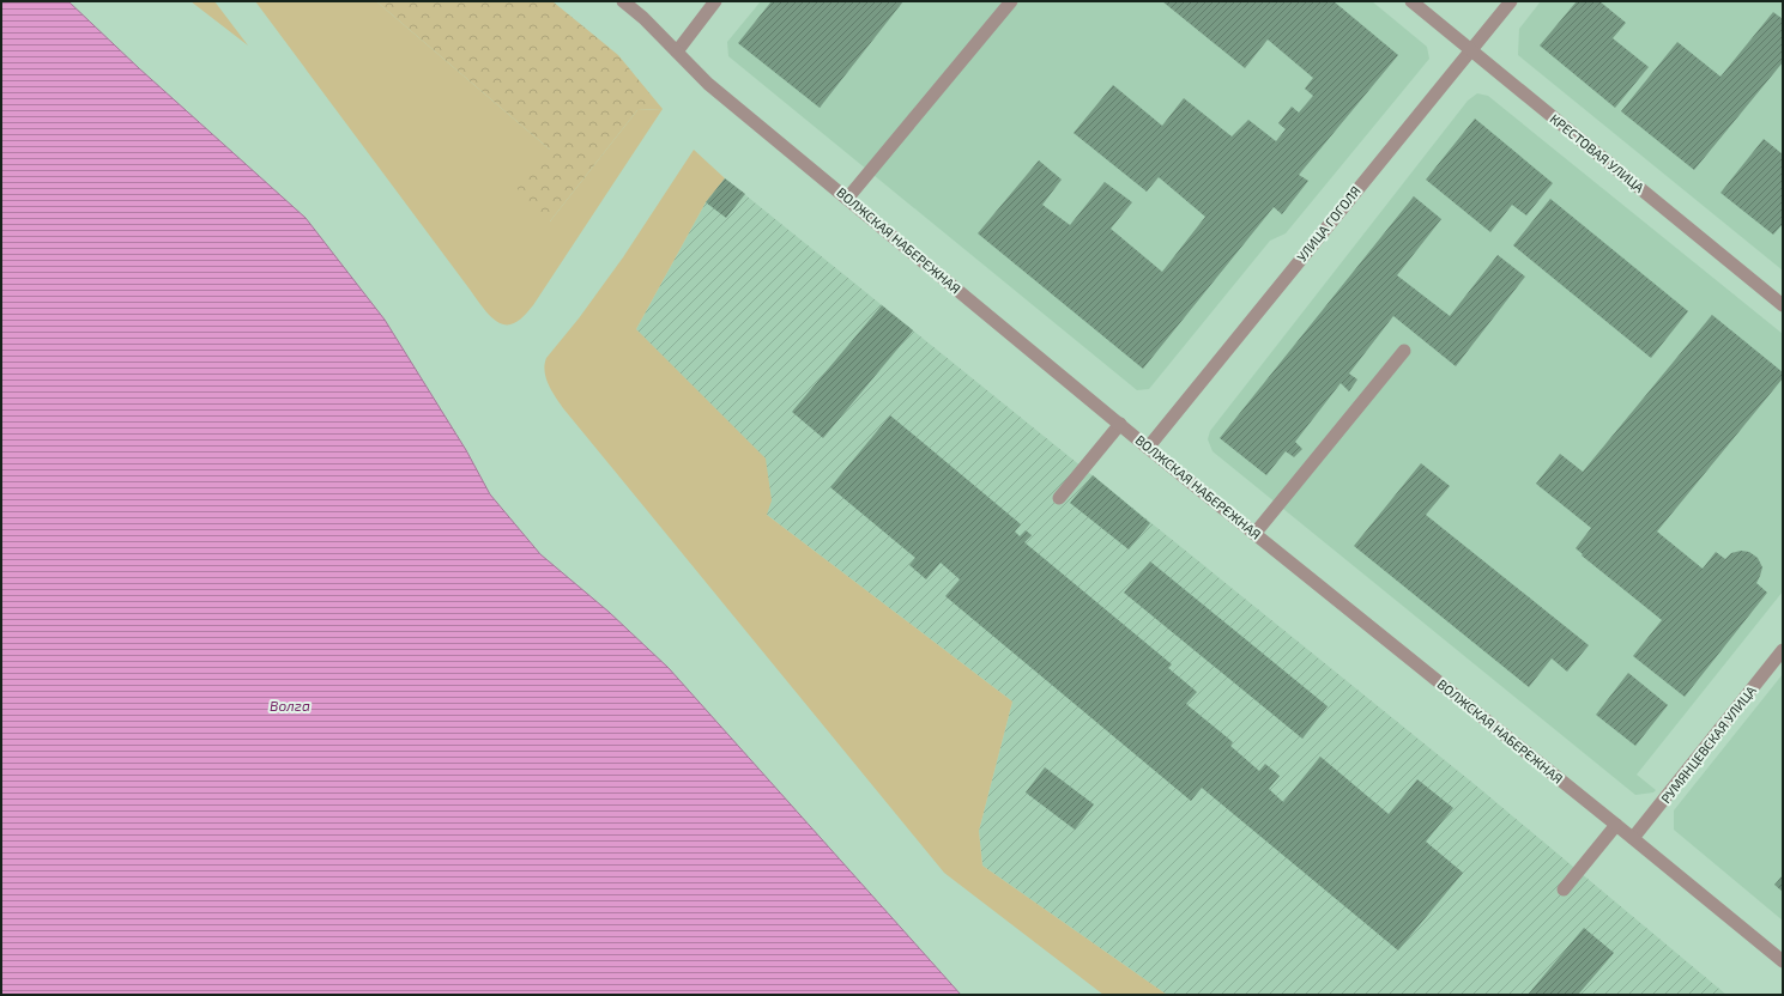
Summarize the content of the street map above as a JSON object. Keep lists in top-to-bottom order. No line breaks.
{"streets":{"street":["КРЕСТОВАЯ УЛИЦА","УЛИЦА ГОГОЛЯ","ВОЛЖСКАЯ НАБЕРЕЖНАЯ","РУМЯНЦЕВСКАЯ УЛИЦА"]},"crossings":[["КРЕСТОВАЯ УЛИЦА","УЛИЦА ГОГОЛЯ"],["УЛИЦА ГОГОЛЯ","ВОЛЖСКАЯ НАБЕРЕЖНАЯ"],["ВОЛЖСКАЯ НАБЕРЕЖНАЯ","РУМЯНЦЕВСКАЯ УЛИЦА"]],"water":["Волга"]}
